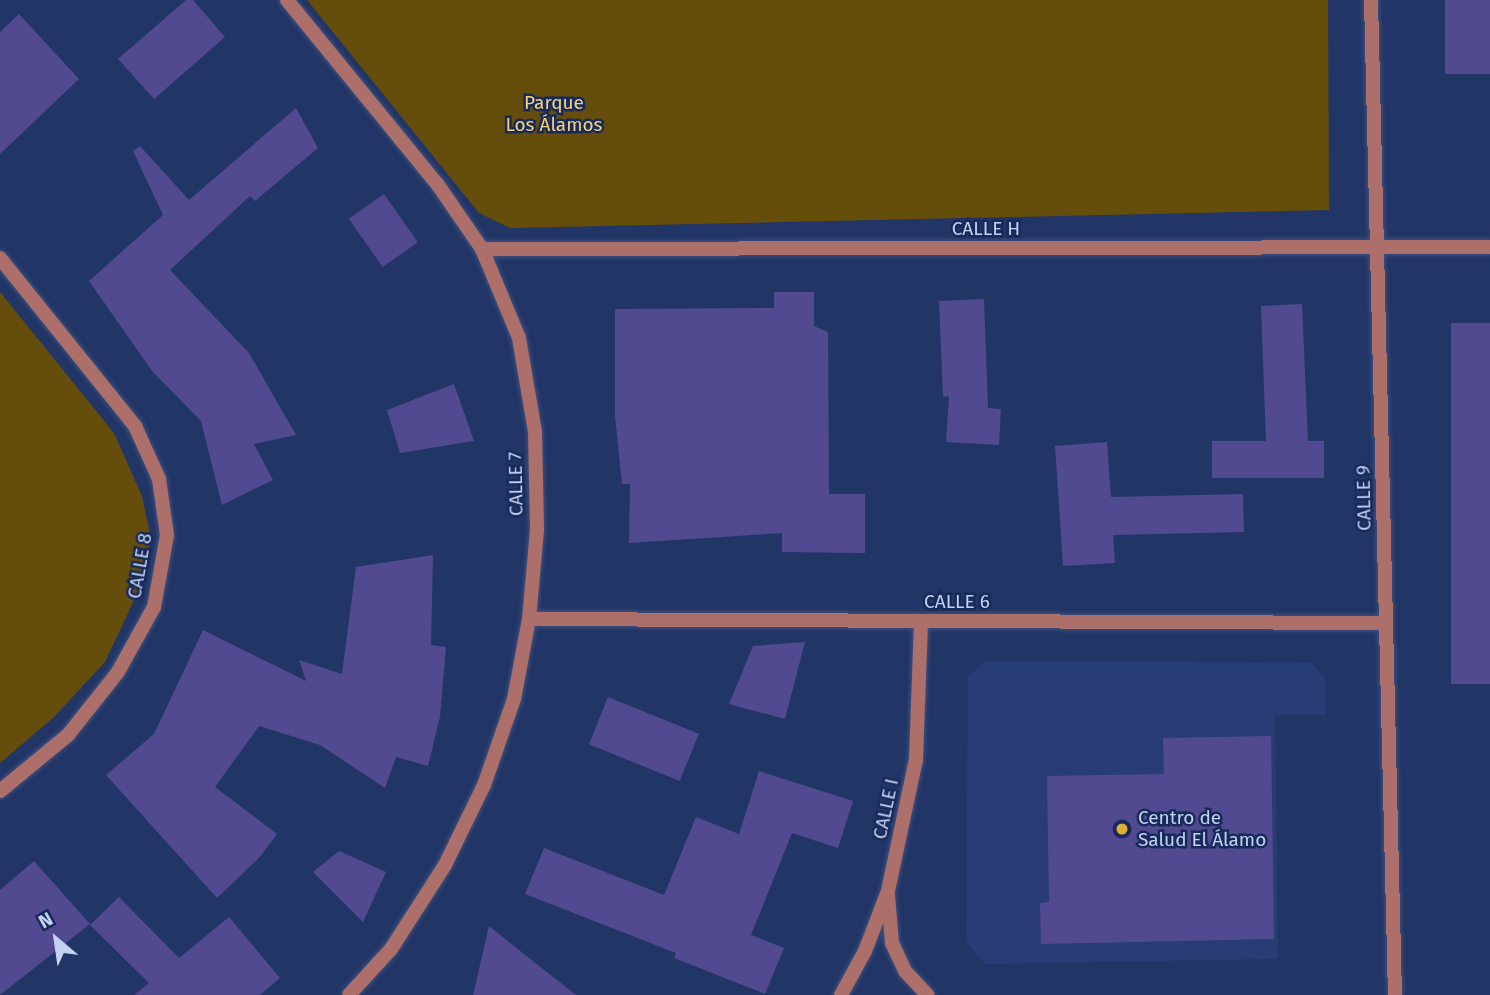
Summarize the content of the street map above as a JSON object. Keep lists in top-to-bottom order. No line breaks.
{"streets":{"street":["CALLE H","CALLE 7","CALLE 9","CALLE 8","CALLE 6","CALLE I"]},"crossings":[["CALLE H","CALLE 7"],["CALLE H","CALLE 9"],["CALLE 7","CALLE 6"],["CALLE 9","CALLE 6"],["CALLE 6","CALLE I"]],"parks":["Parque Los Álamos"],"places":["Centro de Salud El Álamo"],"north":"top left"}
